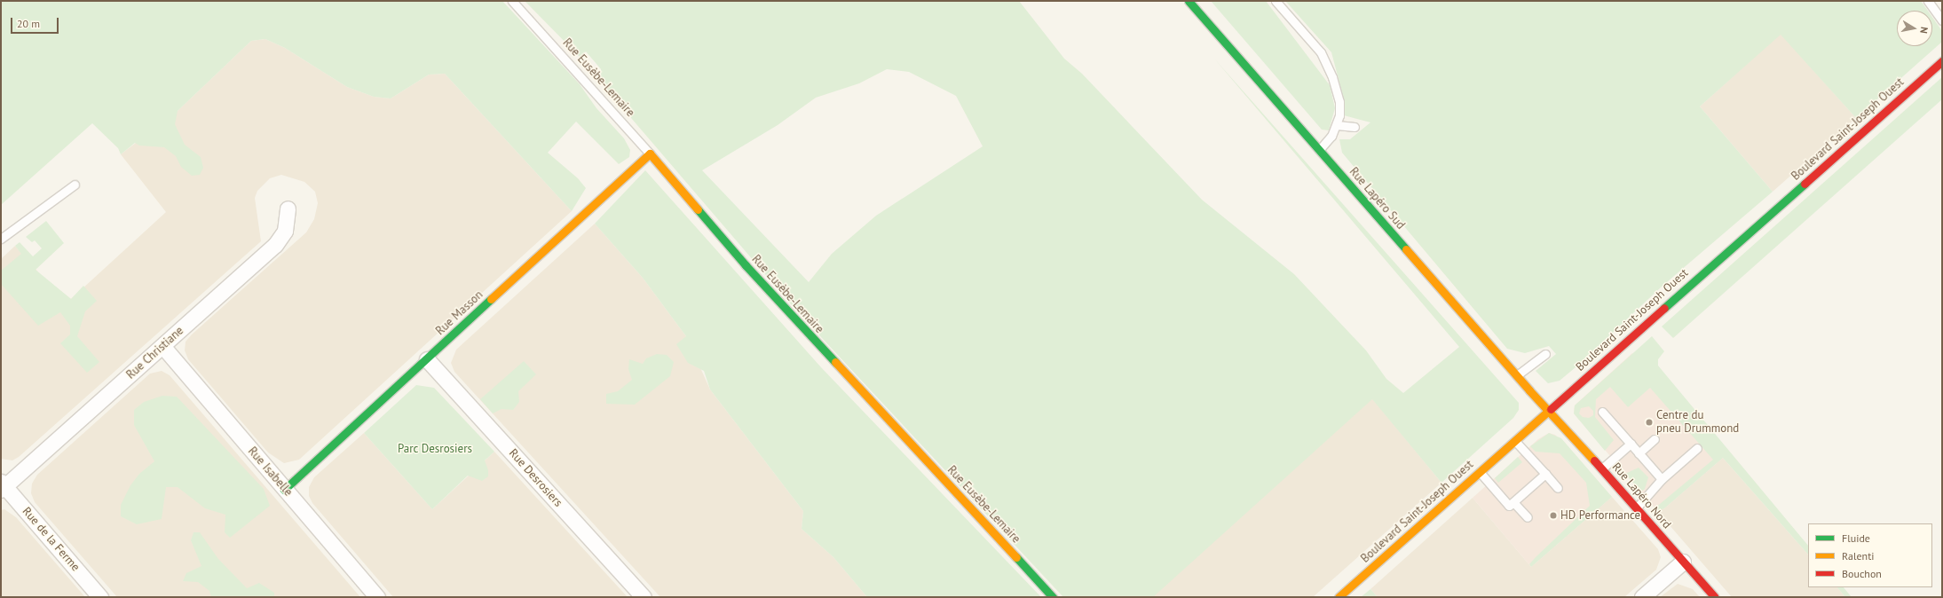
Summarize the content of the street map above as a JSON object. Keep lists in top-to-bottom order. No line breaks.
{"streets":{"street":["Rue Eusèbe-Lemaire","Boulevard Saint-Joseph Ouest","Rue Lapéro Sud","Rue Masson","Rue Christiane","Rue Isabelle","Rue Desrosiers","Rue Lapéro Nord","Rue de la Ferme"]},"crossings":[["Rue Eusèbe-Lemaire","Rue Masson"],["Boulevard Saint-Joseph Ouest","Rue Lapéro Sud"],["Boulevard Saint-Joseph Ouest","Rue Lapéro Nord"],["Rue Lapéro Sud","Rue Lapéro Nord"],["Rue Masson","Rue Isabelle"],["Rue Masson","Rue Desrosiers"],["Rue Christiane","Rue Isabelle"],["Rue Christiane","Rue de la Ferme"]],"parks":["Parc Desrosiers"],"places":["Centre du pneu Drummond","HD Performance"],"legend":["Fluide","Ralenti","Bouchon"],"scale_bar":"20 m","north":"right"}
